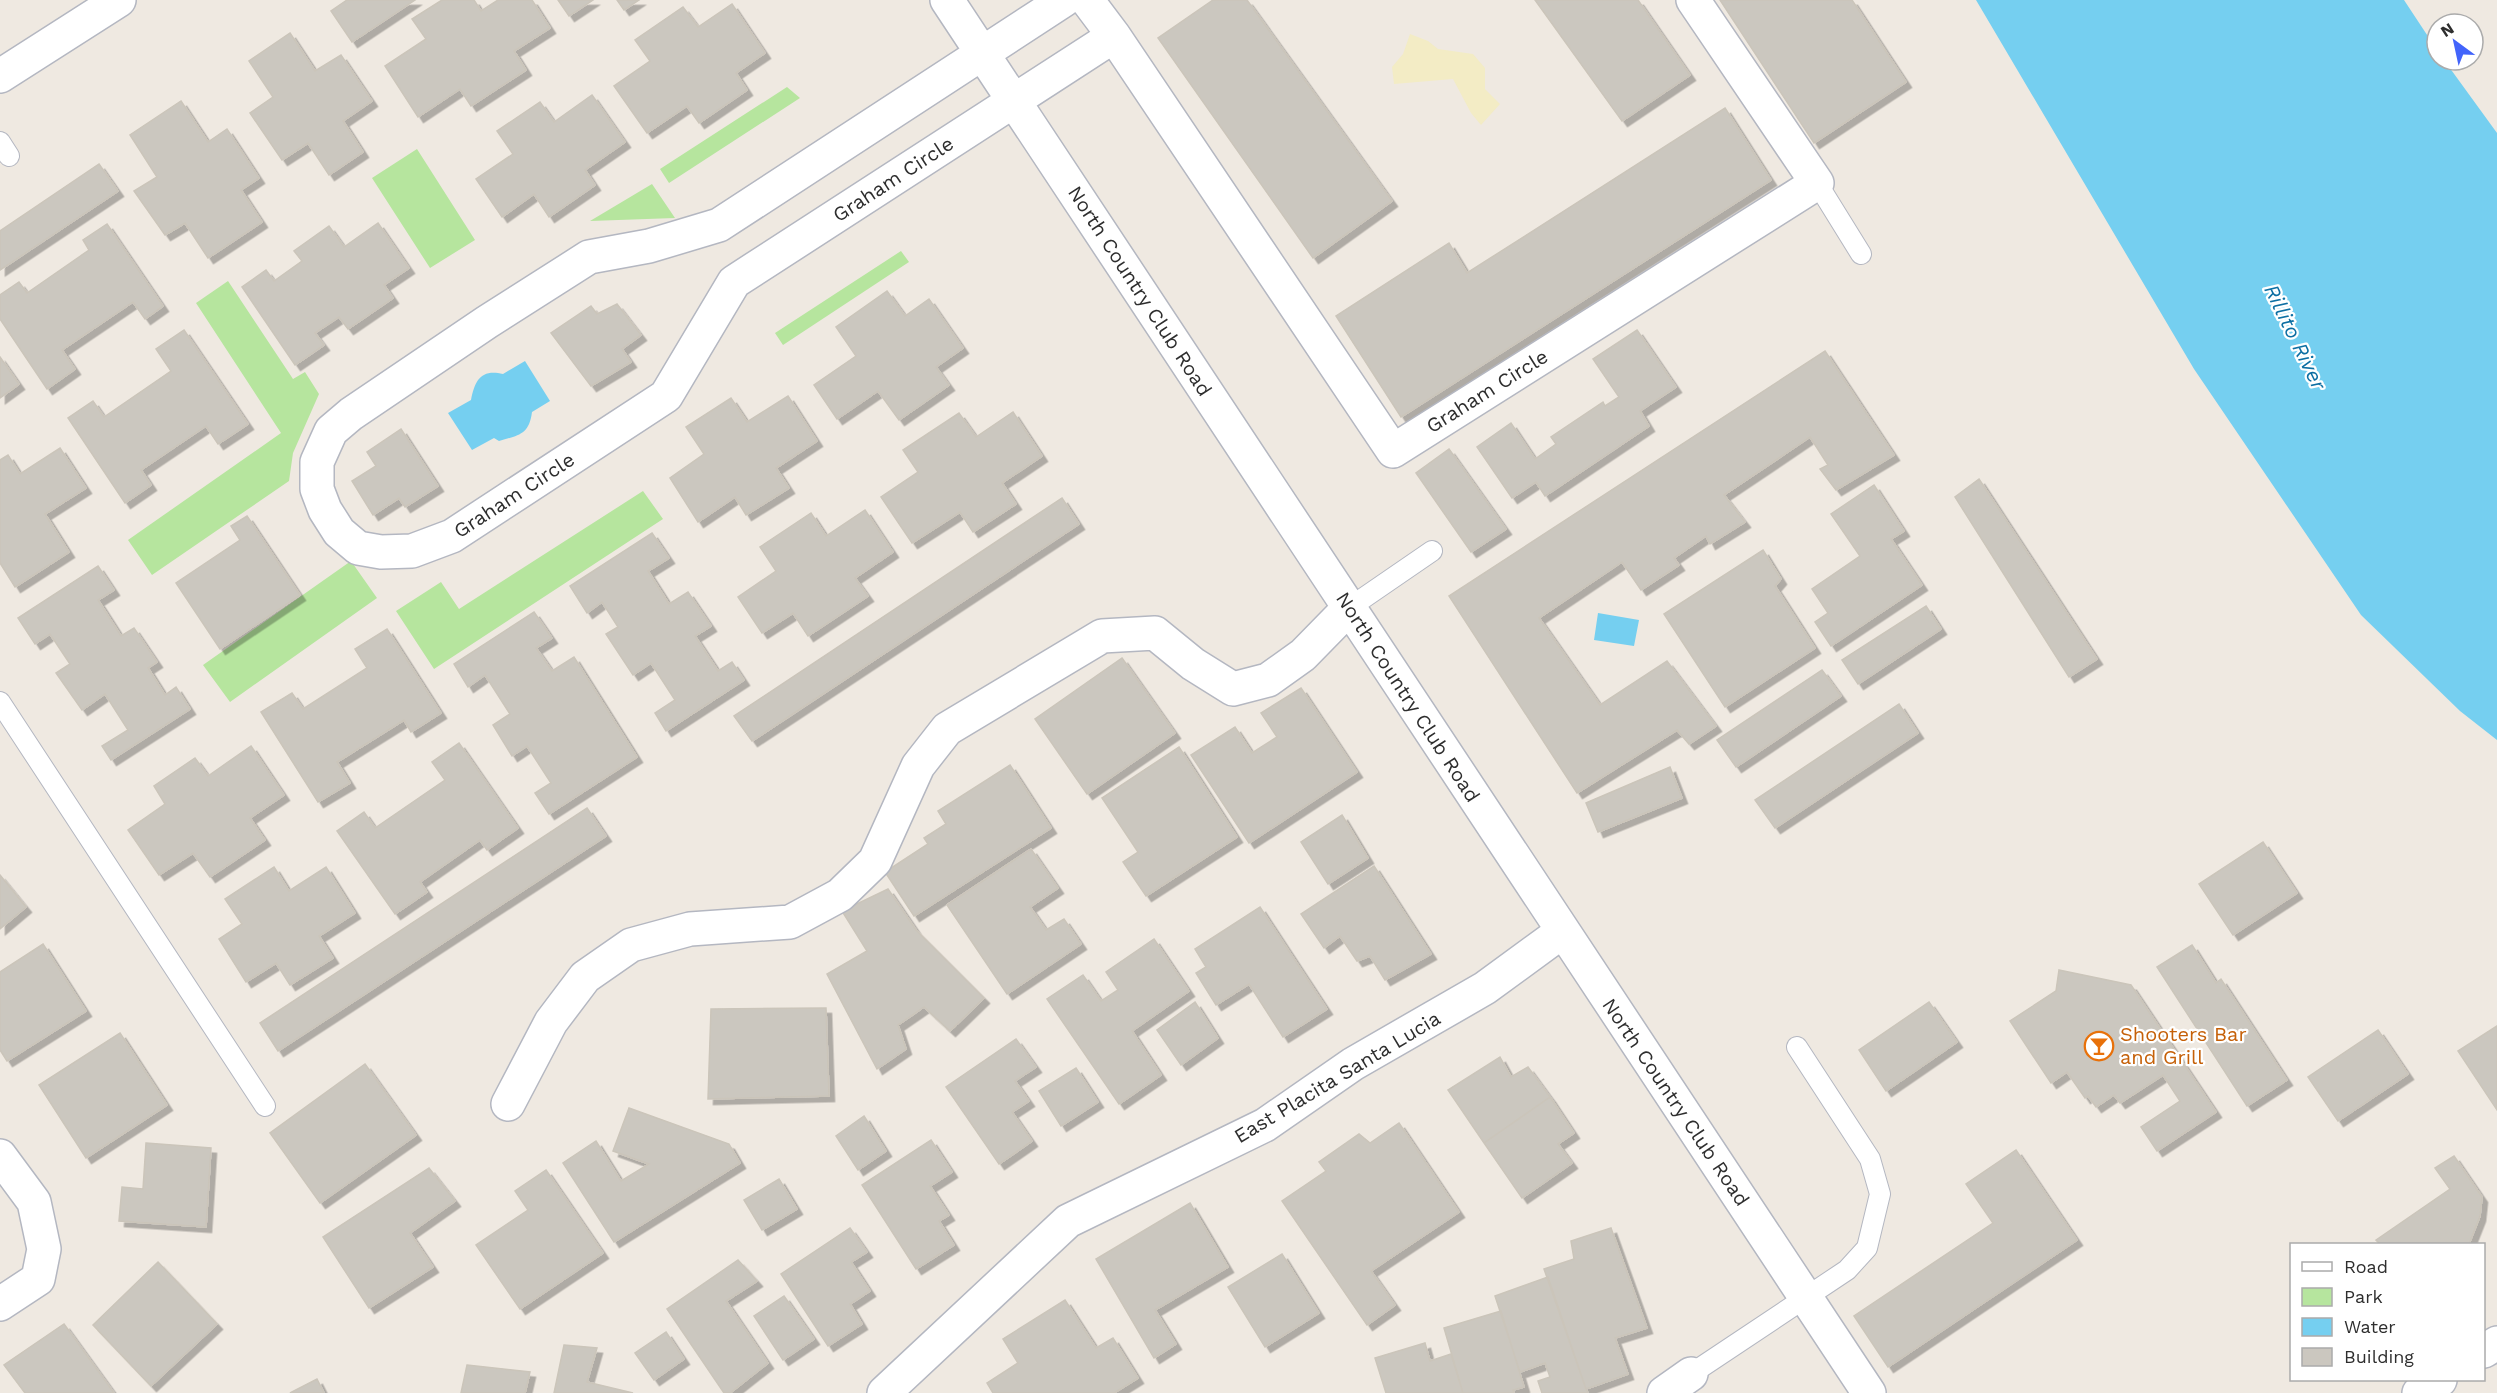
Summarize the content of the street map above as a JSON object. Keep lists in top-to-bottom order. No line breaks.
{"streets":{"street":["Graham Circle","North Country Club Road","East Placita Santa Lucia"]},"crossings":[["Graham Circle","North Country Club Road"],["North Country Club Road","East Placita Santa Lucia"]],"water":["Rillito River"],"places":{"bar":["Shooters Bar and Grill"]},"legend":["Road","Park","Water","Building"],"north":"top left"}
